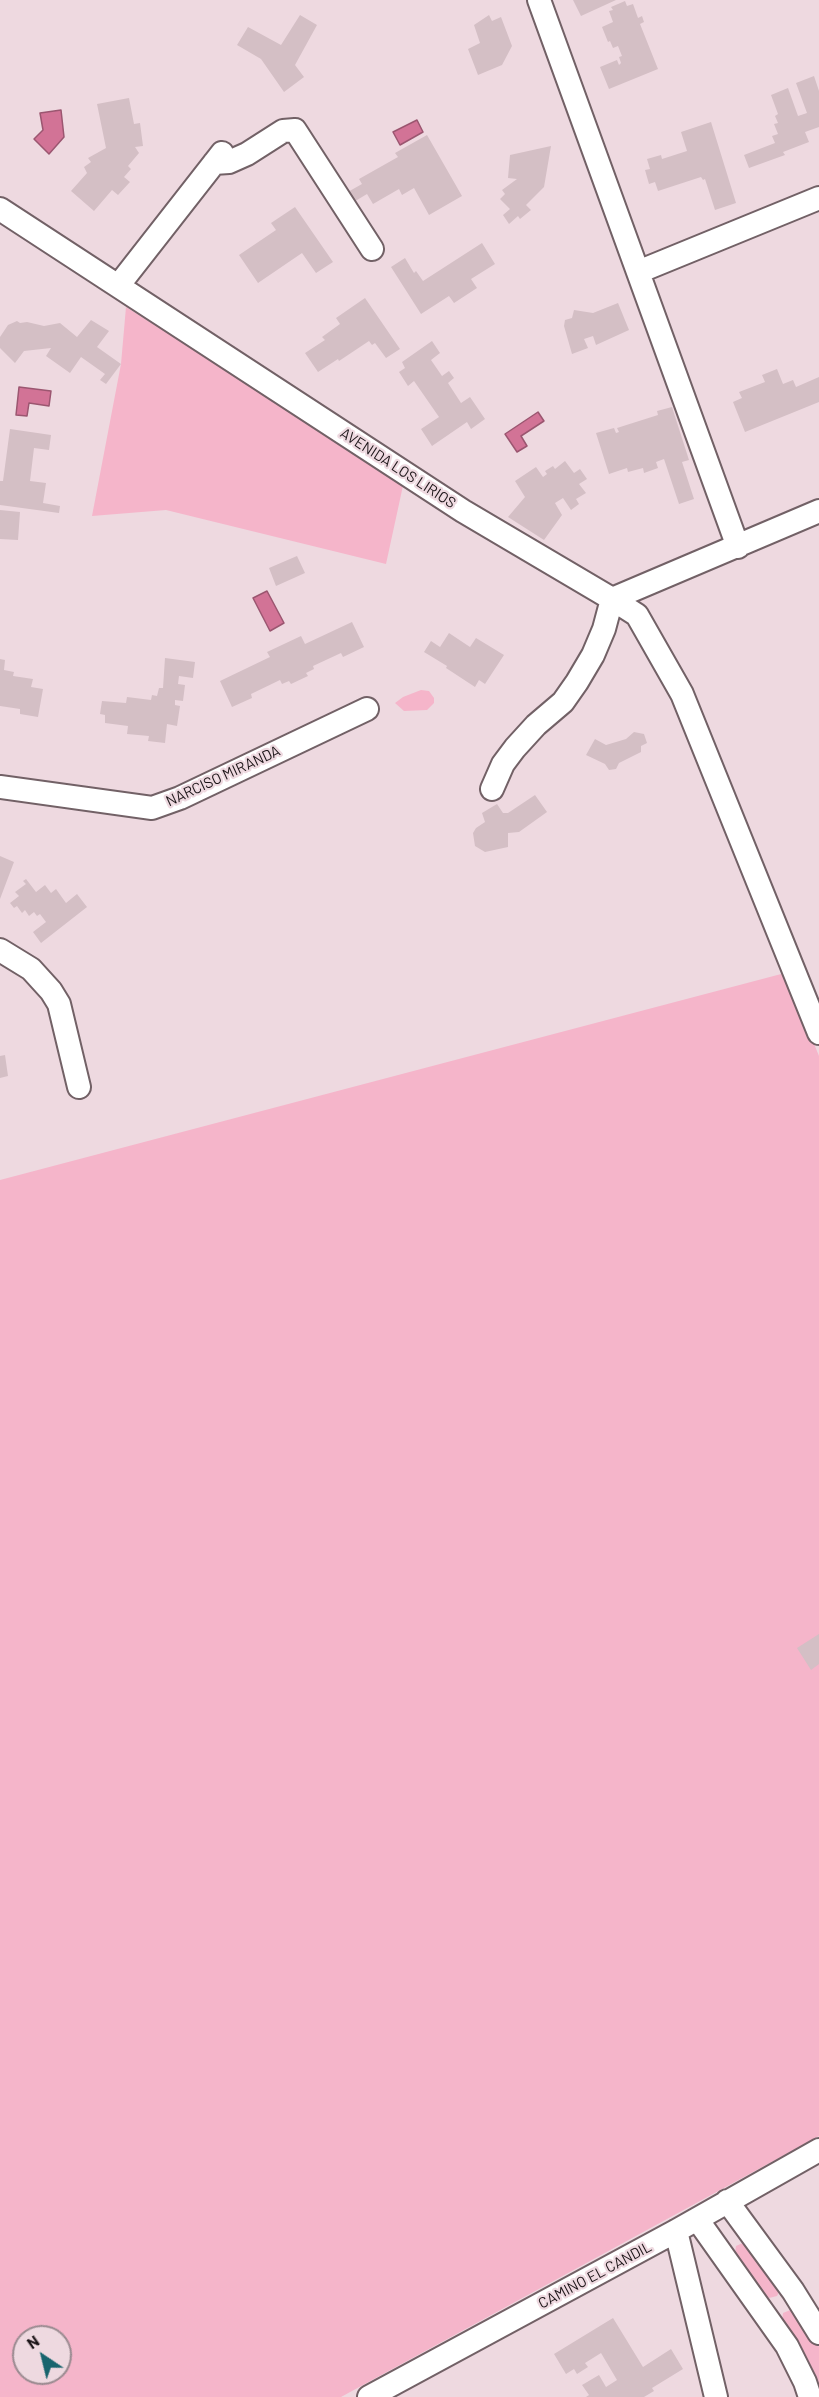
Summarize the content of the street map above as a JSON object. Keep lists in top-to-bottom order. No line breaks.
{"streets":{"street":["AVENIDA LOS LIRIOS","NARCISO MIRANDA","CAMINO EL CANDIL"]},"north":"top left"}
